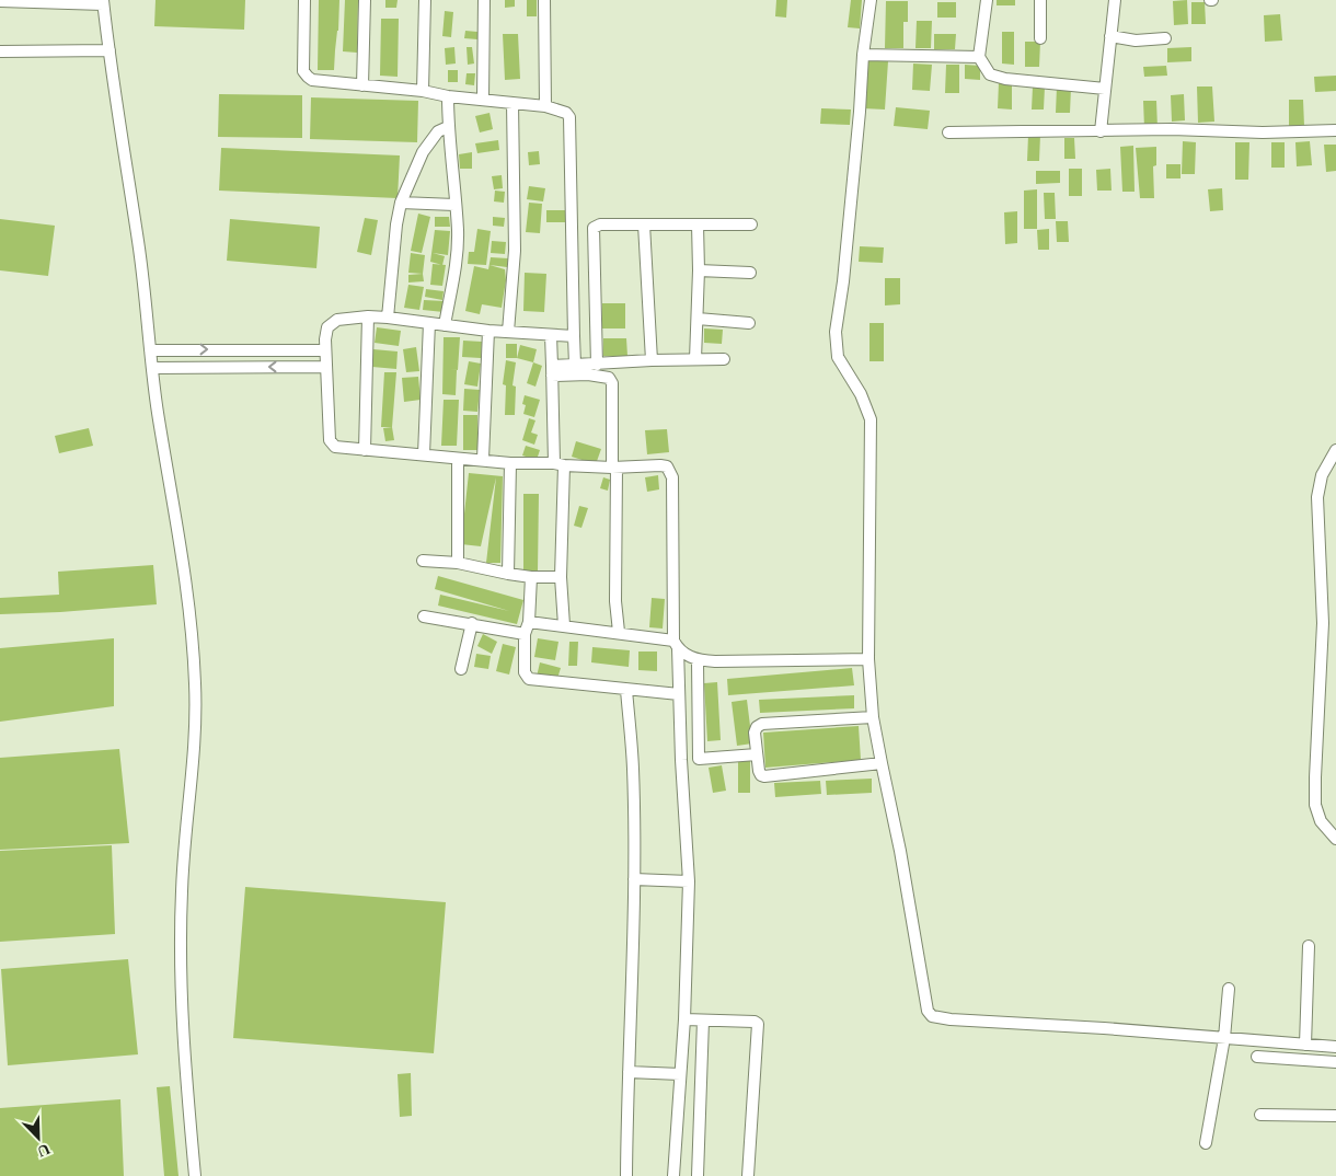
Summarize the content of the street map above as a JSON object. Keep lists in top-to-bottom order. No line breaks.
{"north":"bottom right"}
